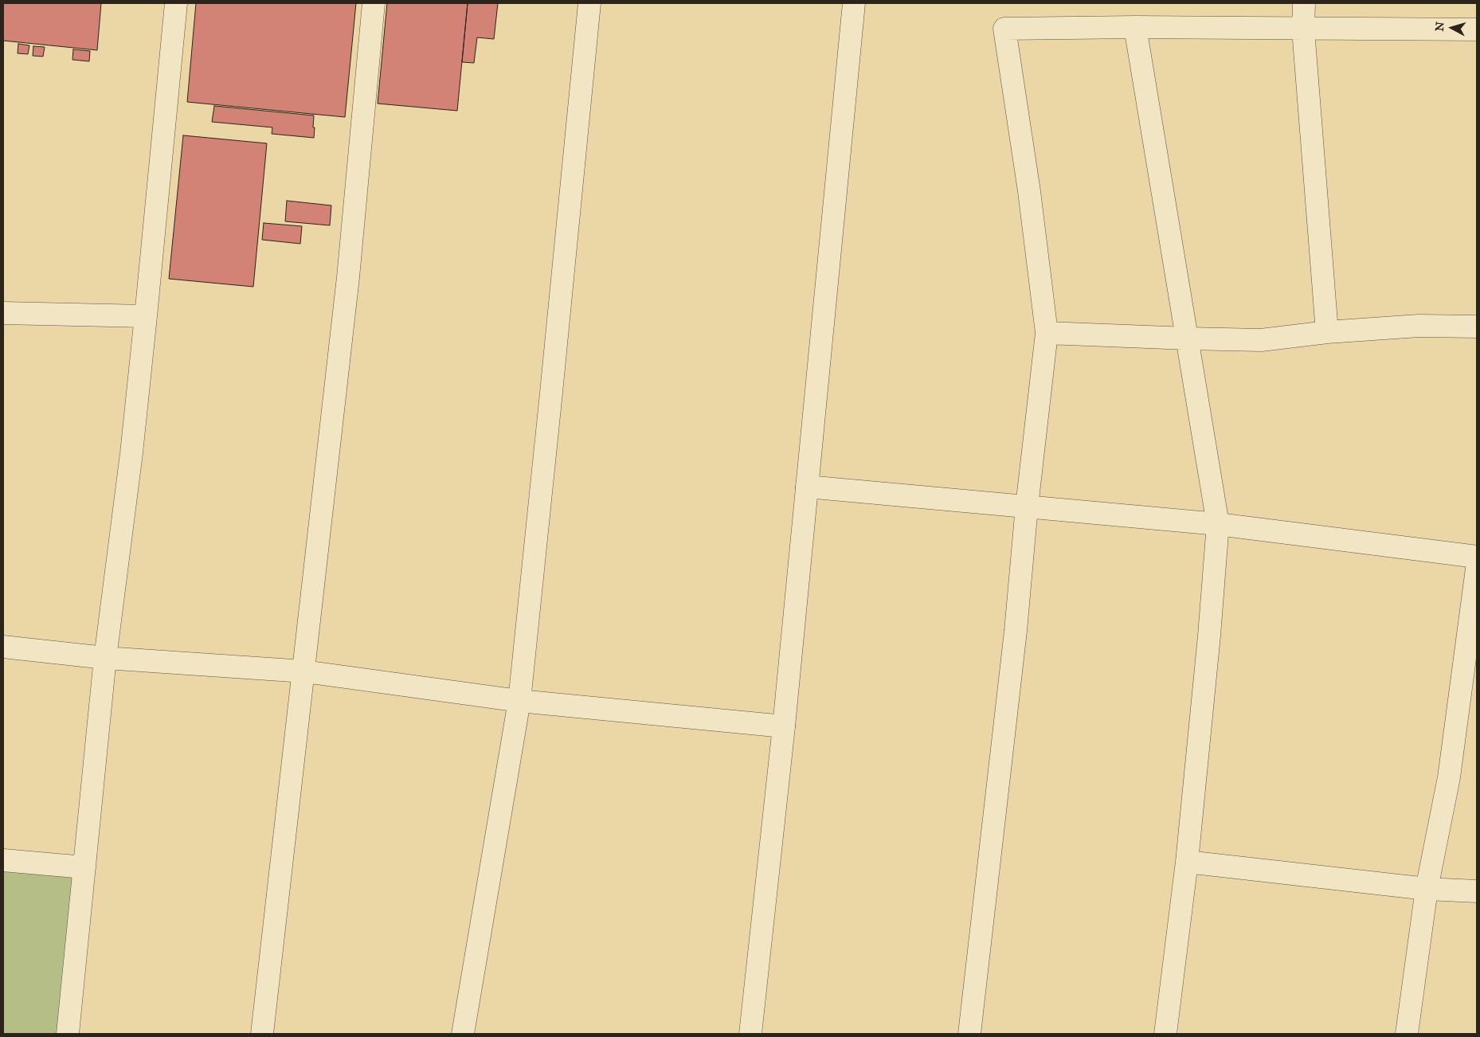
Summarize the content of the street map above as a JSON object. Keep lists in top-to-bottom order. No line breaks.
{"north":"left"}
